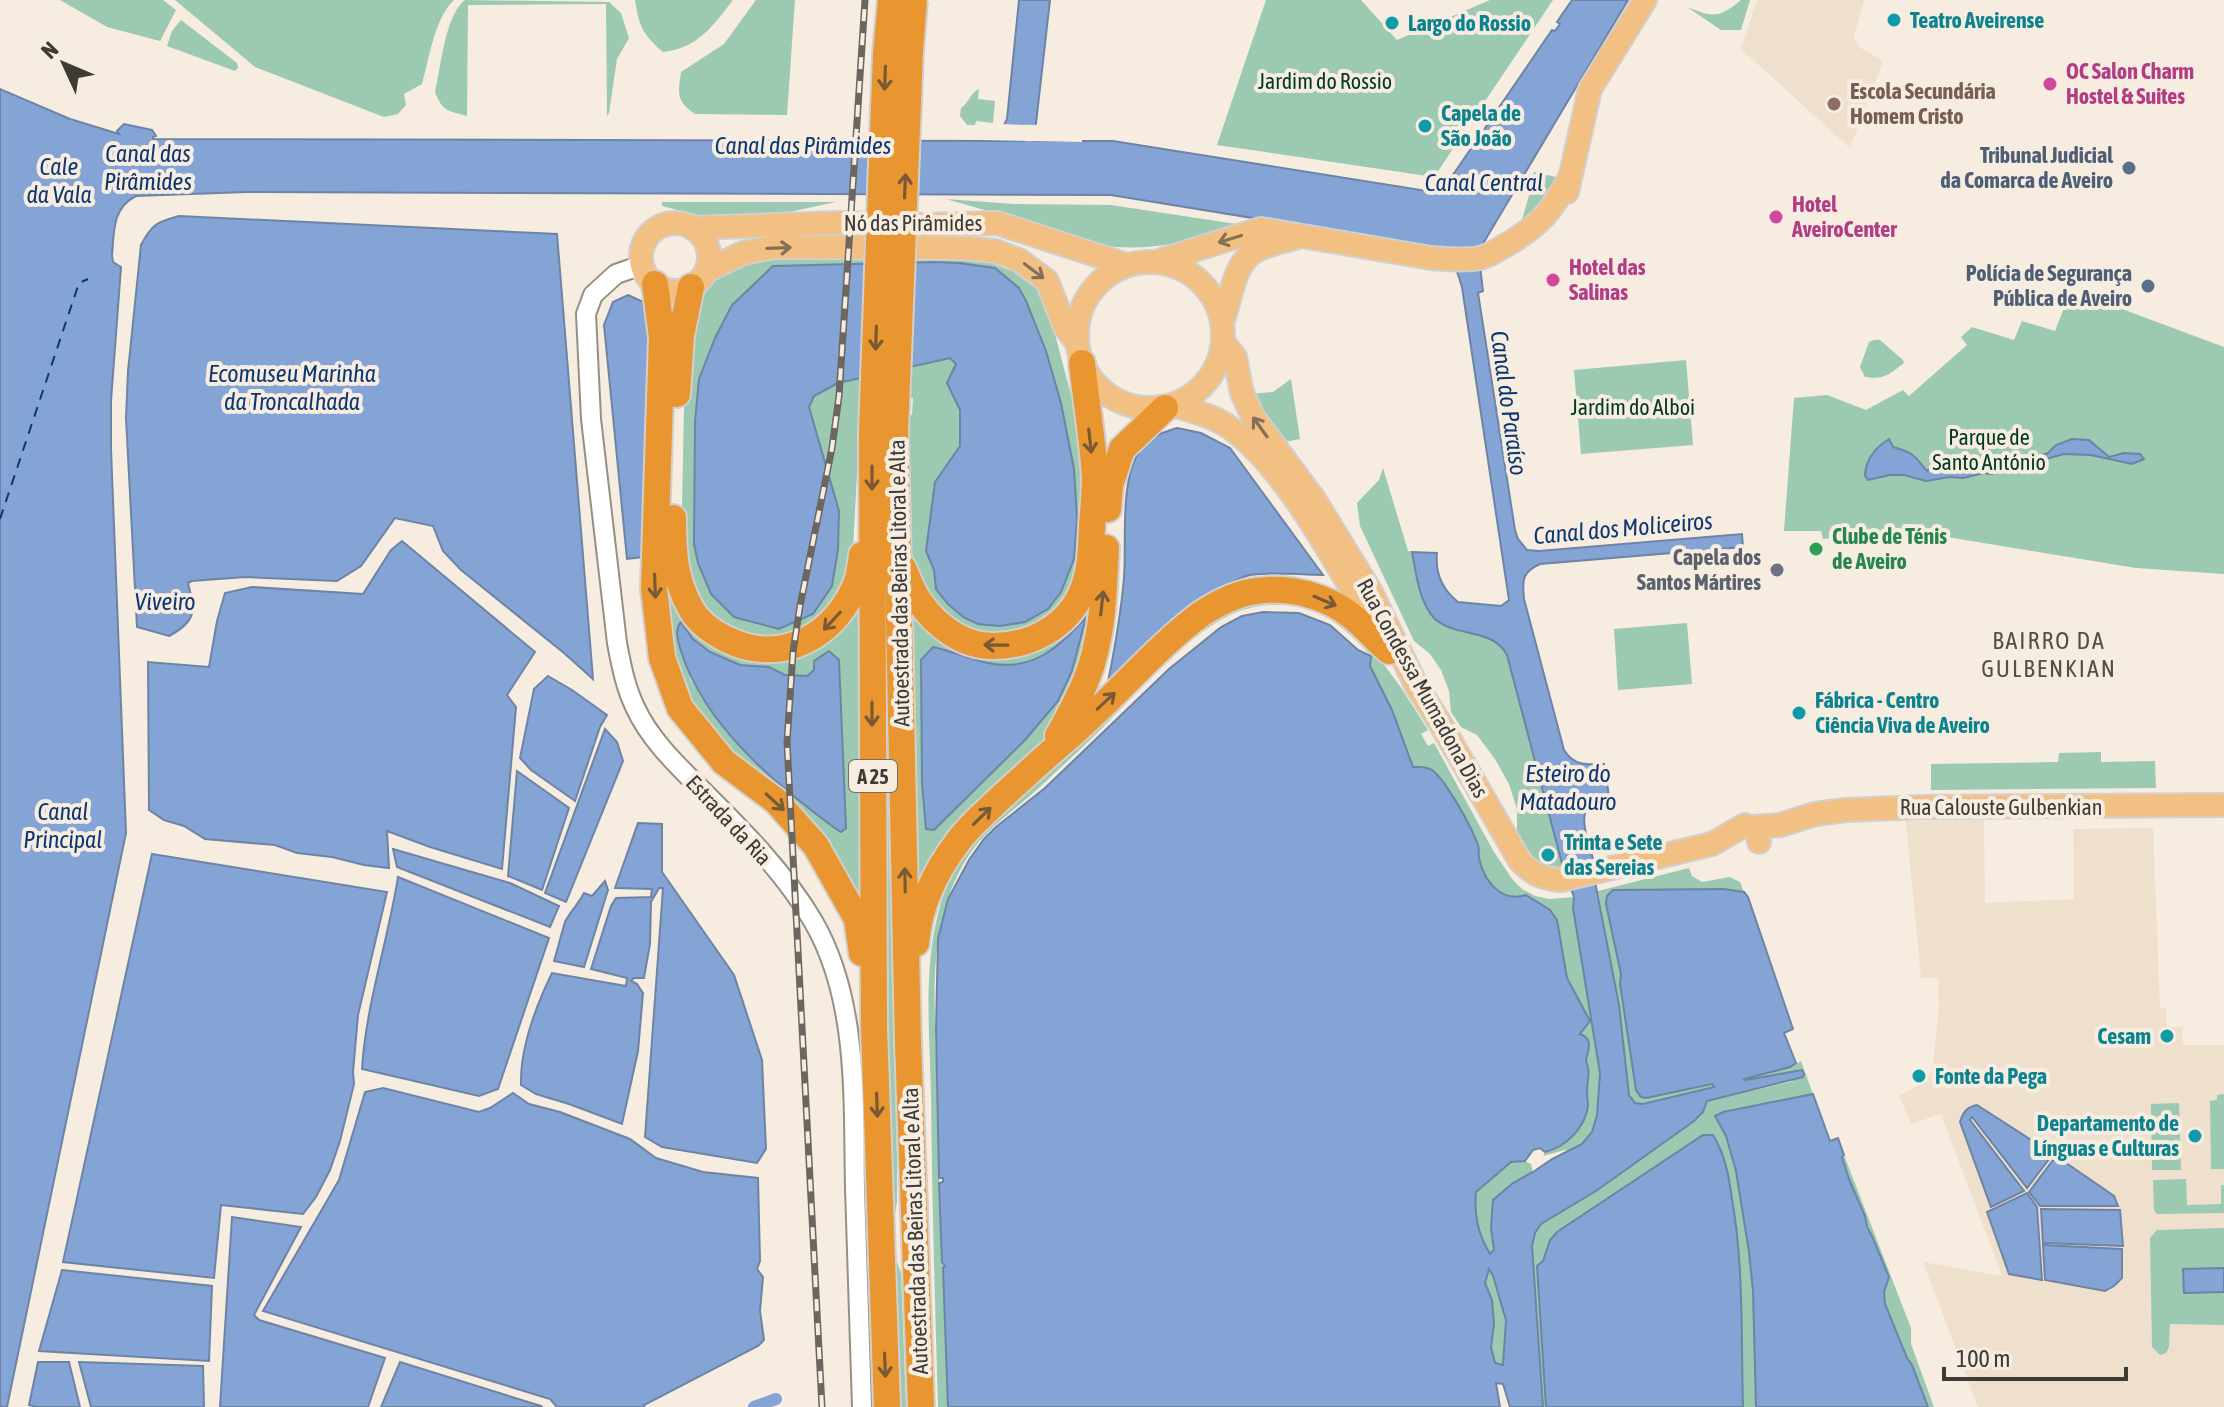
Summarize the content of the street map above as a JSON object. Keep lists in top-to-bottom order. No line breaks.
{"streets":{"highway":["Autoestrada das Beiras Litoral e Alta","A 25"],"main road":["Nó das Pirâmides","Rua Condessa Mumadona Dias","Rua Calouste Gulbenkian"],"street":["Estrada da Ria"]},"crossings":[["Nó das Pirâmides","Rua Condessa Mumadona Dias"],["Nó das Pirâmides","Estrada da Ria"],["Rua Condessa Mumadona Dias","Rua Calouste Gulbenkian"]],"districts":["BAIRRO DA GULBENKIAN"],"water":["Canal das Pirâmides","Cale da Vala","Canal Central","Ecomuseu Marinha da Troncalhada","Canal do Paraíso","Canal dos Moliceiros","Viveiro","Esteiro do Matadouro","Canal Principal"],"parks":["Jardim do Rossio","Jardim do Alboi","Parque de Santo António"],"places":["Teatro Aveirense","Largo do Rossio","OC Salon Charm Hostel & Suites","Escola Secundária Homem Cristo","Capela de São João","Tribunal Judicial da Comarca de Aveiro","Hotel AveiroCenter","Hotel das Salinas","Polícia de Segurança Pública de Aveiro","Clube de Ténis de Aveiro","Capela dos Santos Mártires","Fábrica - Centro Ciência Viva de Aveiro","Trinta e Sete das Sereias","Cesam","Fonte da Pega","Departamento de Línguas e Culturas"],"scale_bar":"100 m","north":"top left"}
